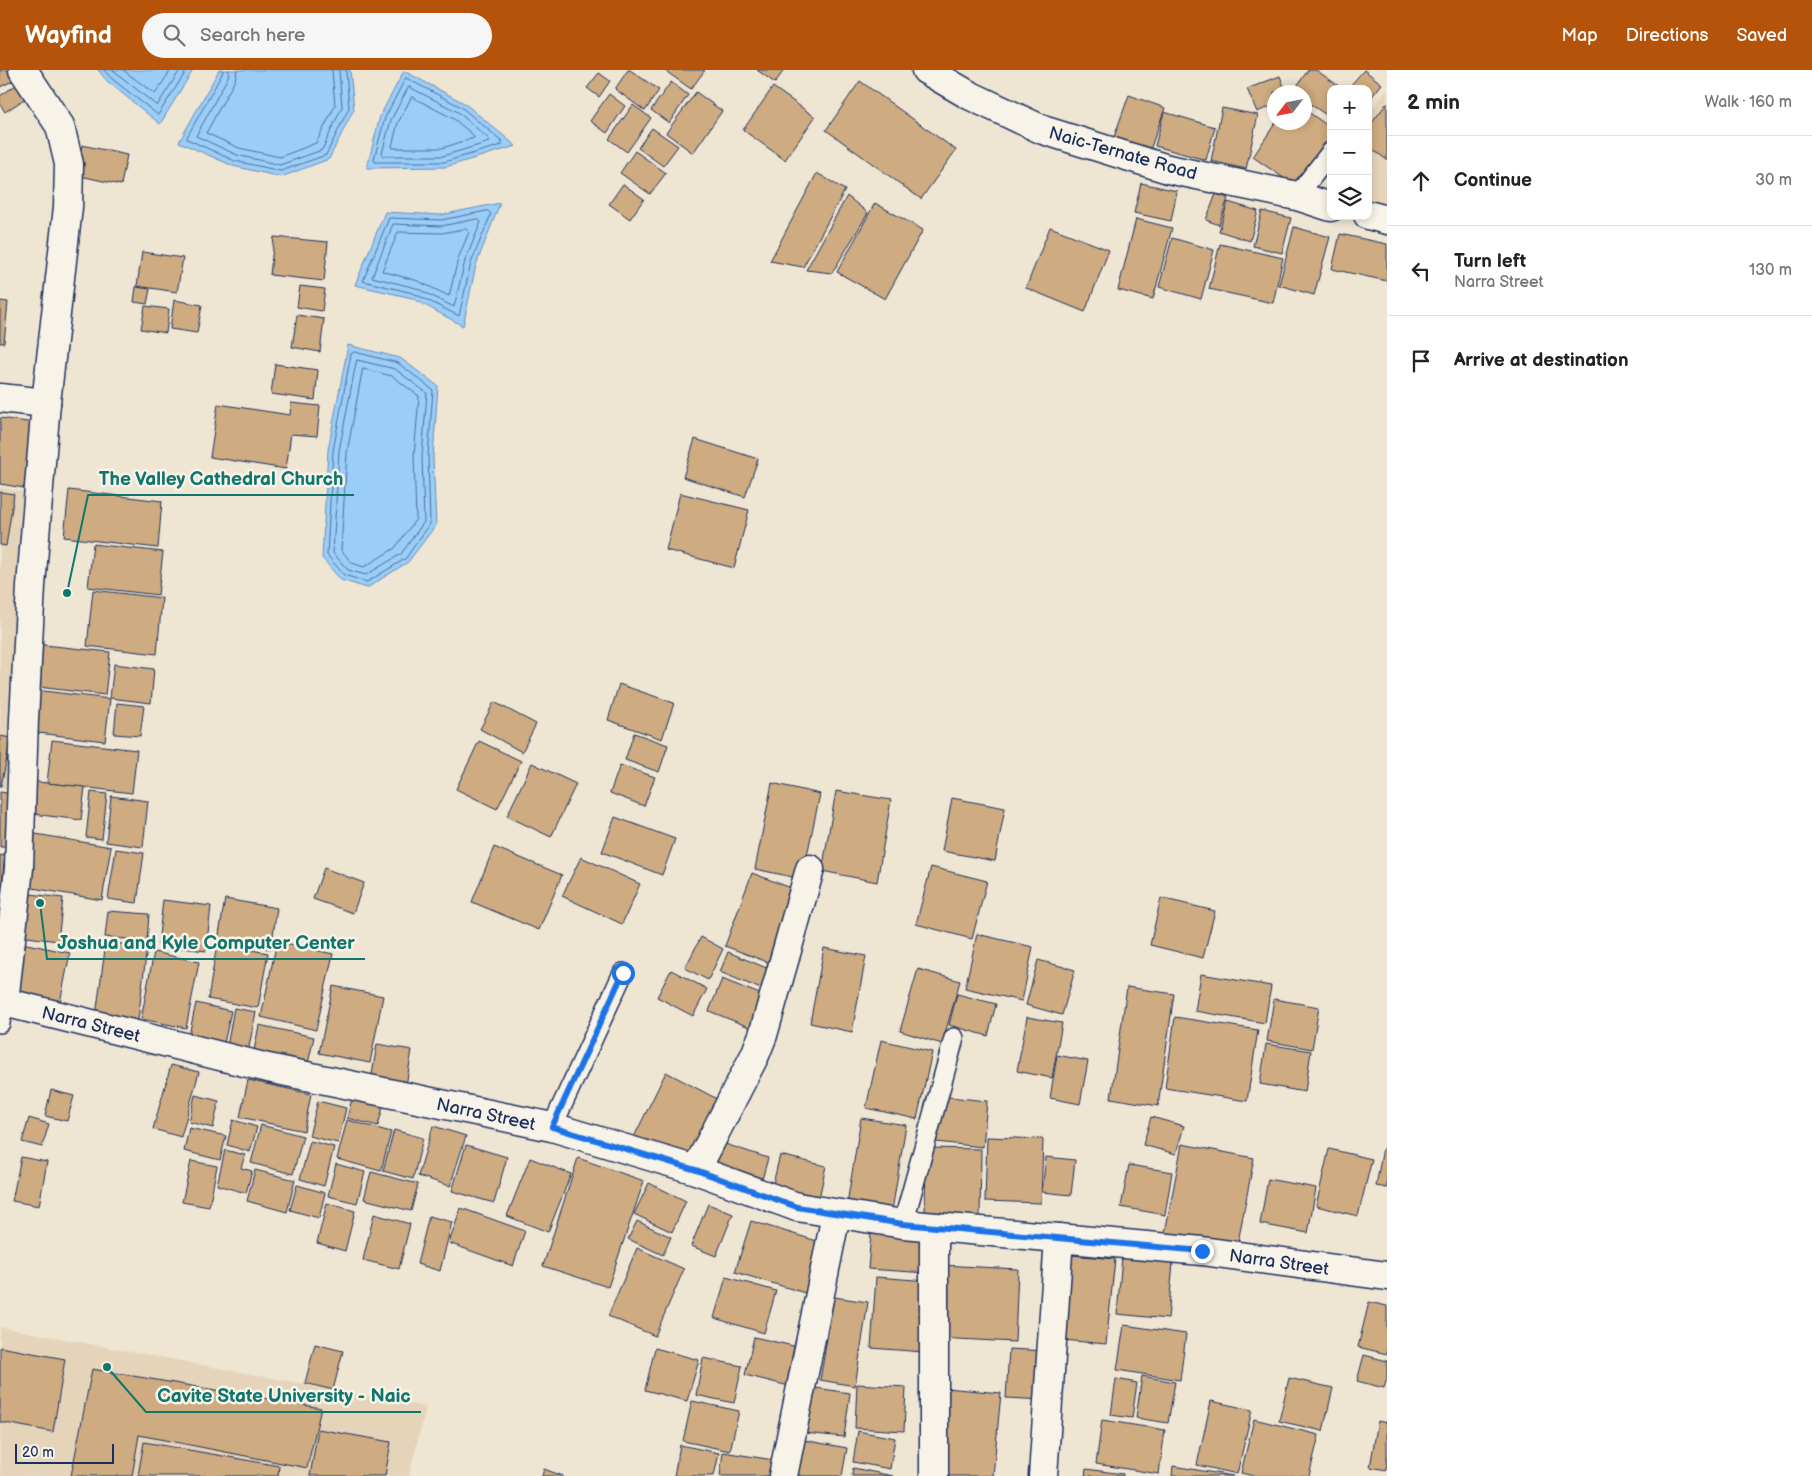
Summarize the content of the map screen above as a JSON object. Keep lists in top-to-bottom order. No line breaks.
{"streets":{"street":["Naic-Ternate Road","Narra Street"]},"places":["The Valley Cathedral Church","Joshua and Kyle Computer Center","Cavite State University - Naic"],"scale_bar":"20 m","north":"bottom left","page":{"header":"Wayfind","search":"Search here","nav":["Map","Directions","Saved"],"heading":["2 min","Walk · 160 m"],"map_buttons":["+","−"],"list":[["Continue","30 m"],["Turn left","Narra Street","130 m"],"Arrive at destination"],"scale":"20 m"}}
